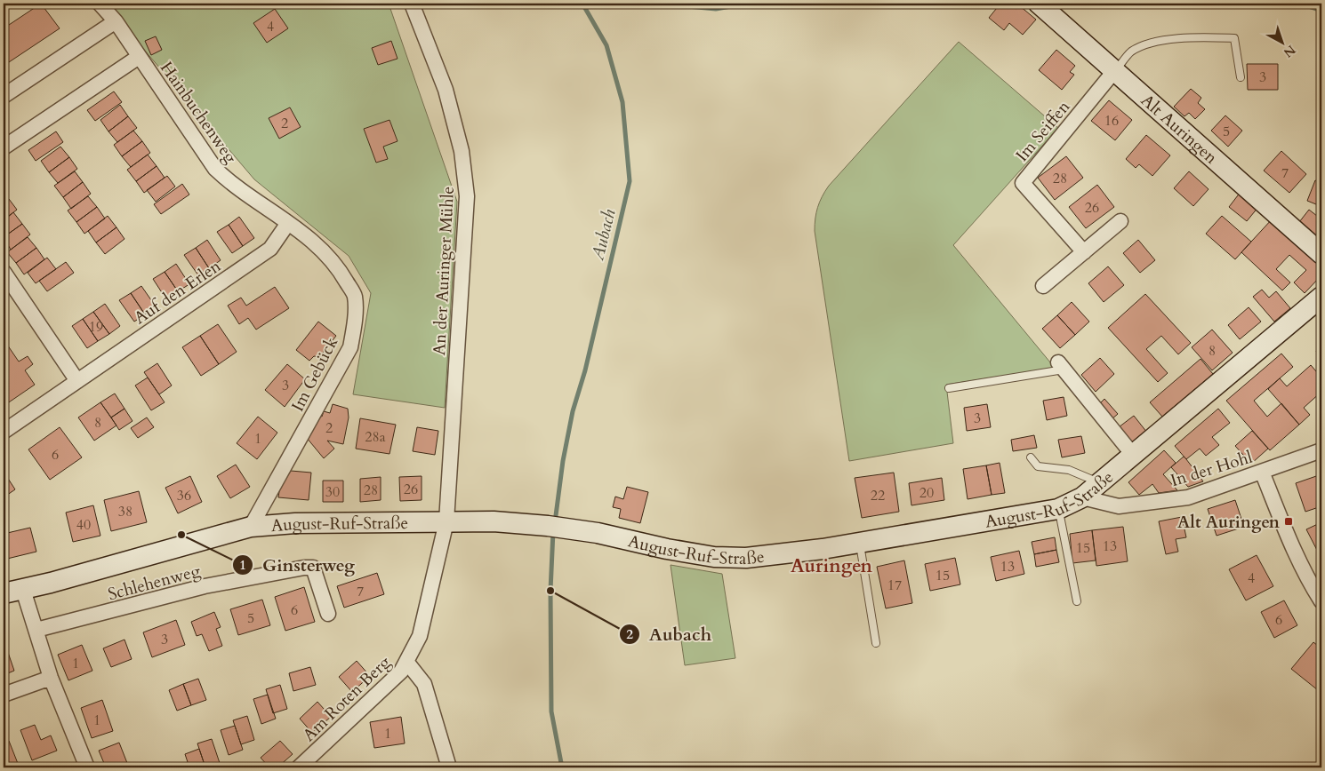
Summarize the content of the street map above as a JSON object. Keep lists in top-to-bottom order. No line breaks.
{"streets":{"street":["Hainbuchenweg","Alt Auringen","Im Seiffen","An der Auringer Mühle","Auf den Erlen","Im Gebück","In der Hohl","August-Ruf-Straße","Schlehenweg","Am Roten Berg"]},"crossings":[["Hainbuchenweg","Auf den Erlen"],["Hainbuchenweg","Im Gebück"],["Alt Auringen","Im Seiffen"],["An der Auringer Mühle","August-Ruf-Straße"],["An der Auringer Mühle","Am Roten Berg"],["Auf den Erlen","Im Gebück"],["Im Gebück","August-Ruf-Straße"],["In der Hohl","August-Ruf-Straße"],["August-Ruf-Straße","Am Roten Berg"]],"districts":["Auringen"],"water":["Aubach"],"places":{"transit":["Alt Auringen"],"other":["Ginsterweg","Aubach"]},"house_numbers":["4","3","16","2","5","7","28","26","19","8","3","3","8","2","28a","1","6","26","28","30","20","36","22","38","40","13","15","13","15","4","17","7","6","5","6","3","1","1","1"],"north":"bottom right"}
